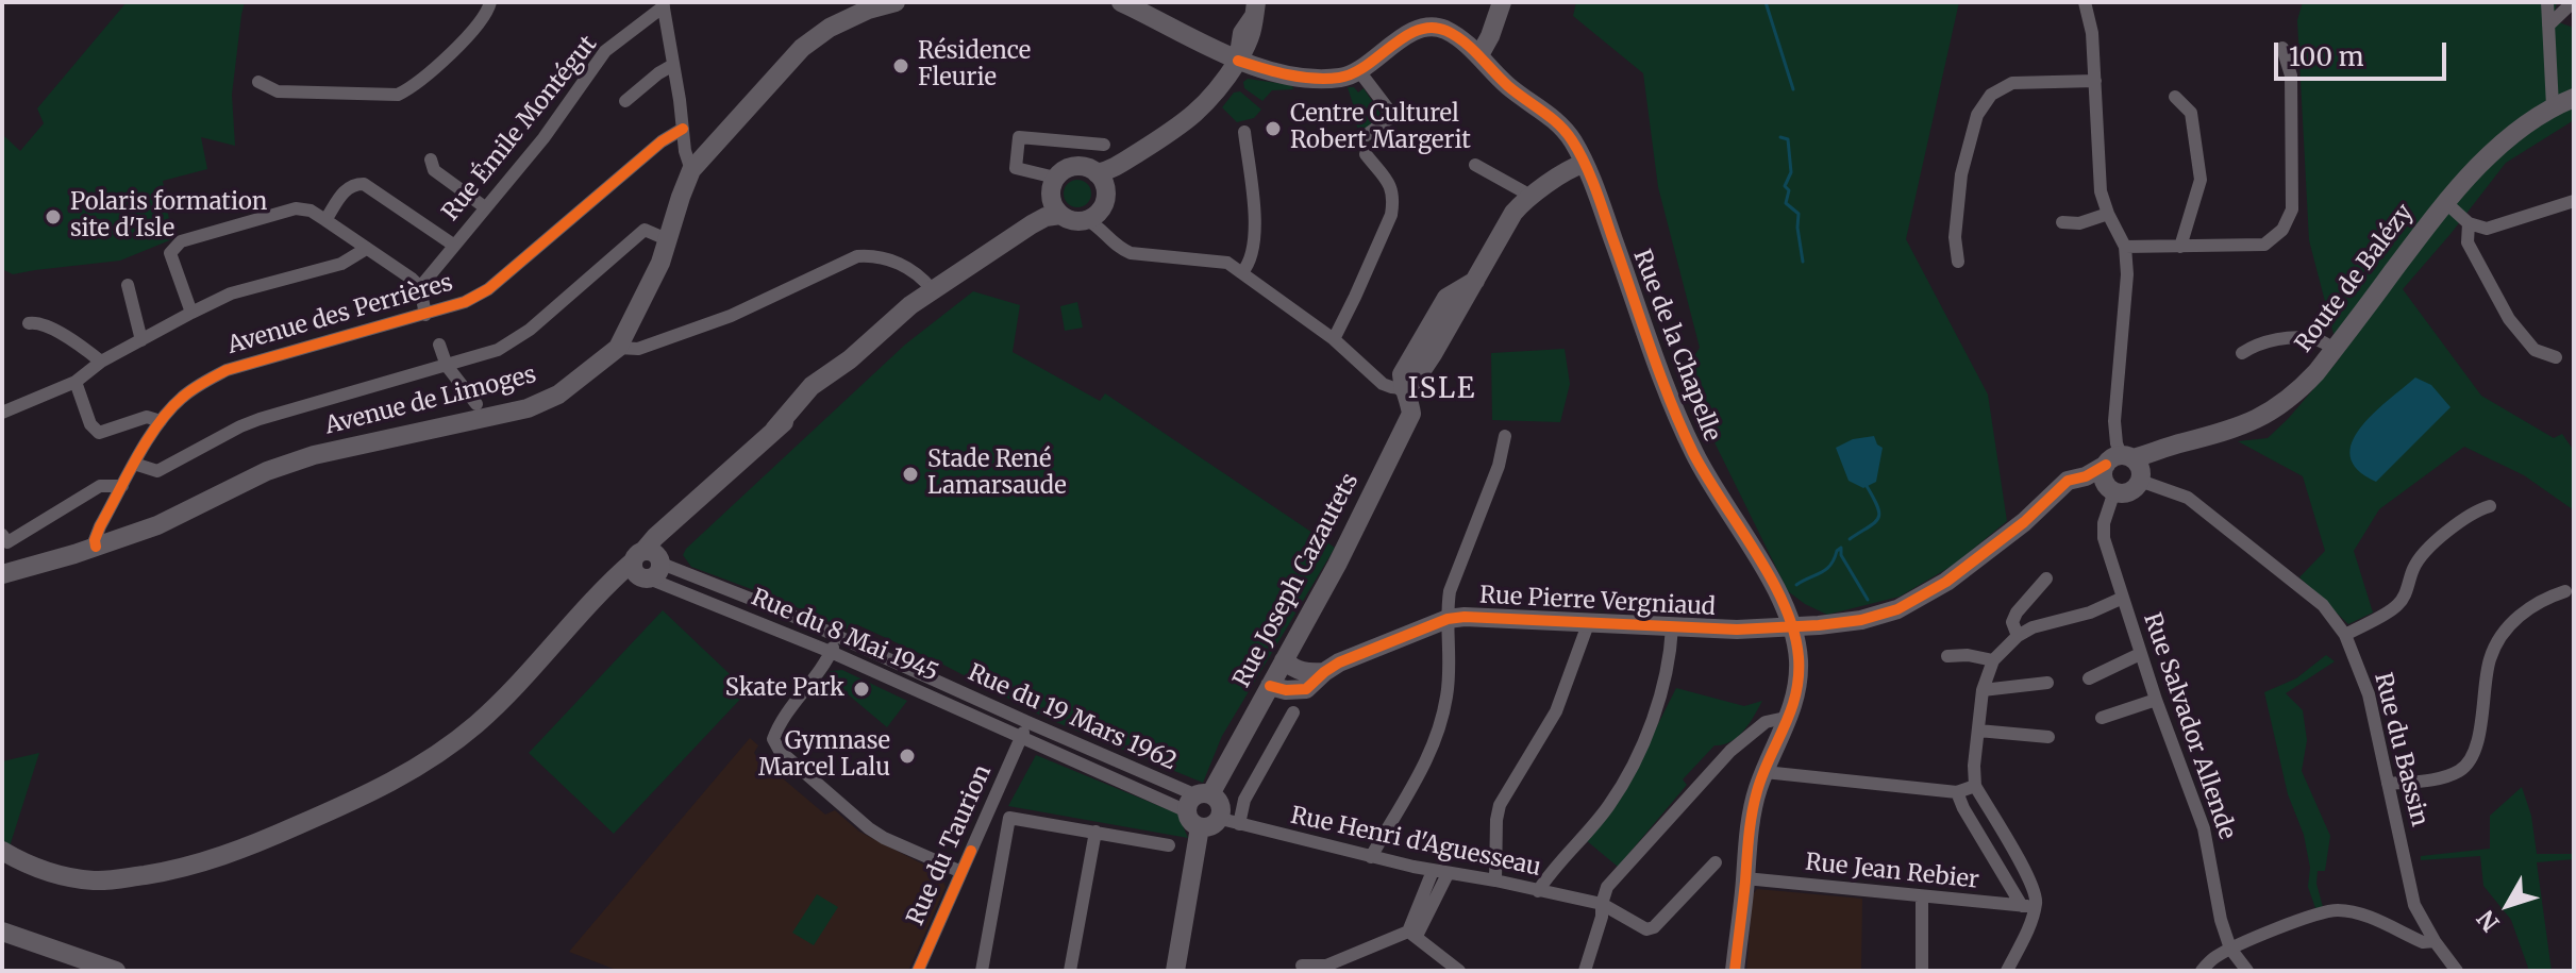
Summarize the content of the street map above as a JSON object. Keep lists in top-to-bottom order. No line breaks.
{"streets":{"main road":["Route de Balézy","Rue de la Chapelle","Avenue de Limoges","Rue Joseph Cazautets","Rue Pierre Vergniaud"],"street":["Rue Émile Montégut","Avenue des Perrières","Rue du 8 Mai 1945","Rue du 19 Mars 1962","Rue Salvador Allende","Rue du Bassin","Rue Henri d'Aguesseau","Rue du Taurion","Rue Jean Rebier"]},"crossings":[["Route de Balézy","Rue Pierre Vergniaud"],["Route de Balézy","Rue Salvador Allende"],["Route de Balézy","Rue du Bassin"],["Avenue des Perrières","Avenue de Limoges"],["Rue de la Chapelle","Rue Joseph Cazautets"],["Rue de la Chapelle","Rue Pierre Vergniaud"],["Rue de la Chapelle","Rue Jean Rebier"],["Rue Joseph Cazautets","Rue du 8 Mai 1945"],["Rue Joseph Cazautets","Rue du 19 Mars 1962"],["Rue Pierre Vergniaud","Rue Salvador Allende"],["Rue Pierre Vergniaud","Rue du Bassin"],["Rue du 8 Mai 1945","Rue du 19 Mars 1962"],["Rue du 8 Mai 1945","Rue du Taurion"],["Rue Salvador Allende","Rue du Bassin"]],"districts":["ISLE"],"places":["Résidence Fleurie","Centre Culturel Robert Margerit","Polaris formation site d'Isle","Stade René Lamarsaude","Skate Park","Gymnase Marcel Lalu"],"scale_bar":"100 m","north":"bottom left"}
